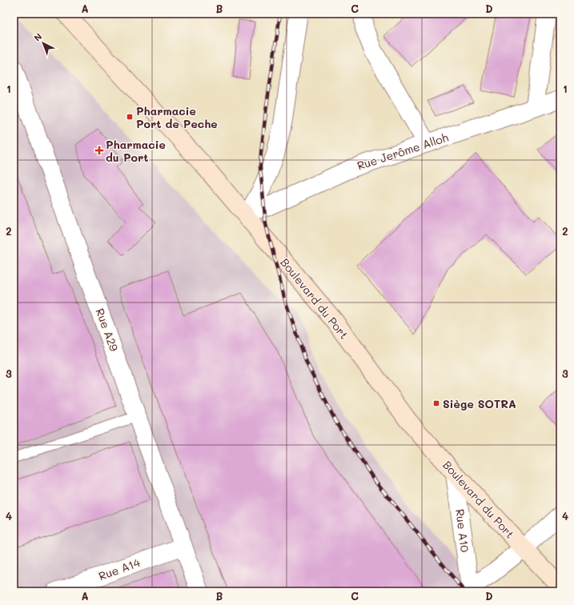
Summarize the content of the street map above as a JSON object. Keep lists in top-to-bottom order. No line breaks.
{"streets":{"main road":["Boulevard du Port"],"street":["Rue Jerôme Alloh","Rue A29","Rue A10","Rue A14"]},"crossings":[["Rue Jerôme Alloh","Boulevard du Port"],["Boulevard du Port","Rue A10"],["Rue A29","Rue A14"]],"places":{"transit":["Pharmacie Port de Peche","Siège SOTRA"],"health":["Pharmacie du Port"]},"north":"top left","grid":{"columns":["A","B","C","D"],"rows":["1","2","3","4"]}}
